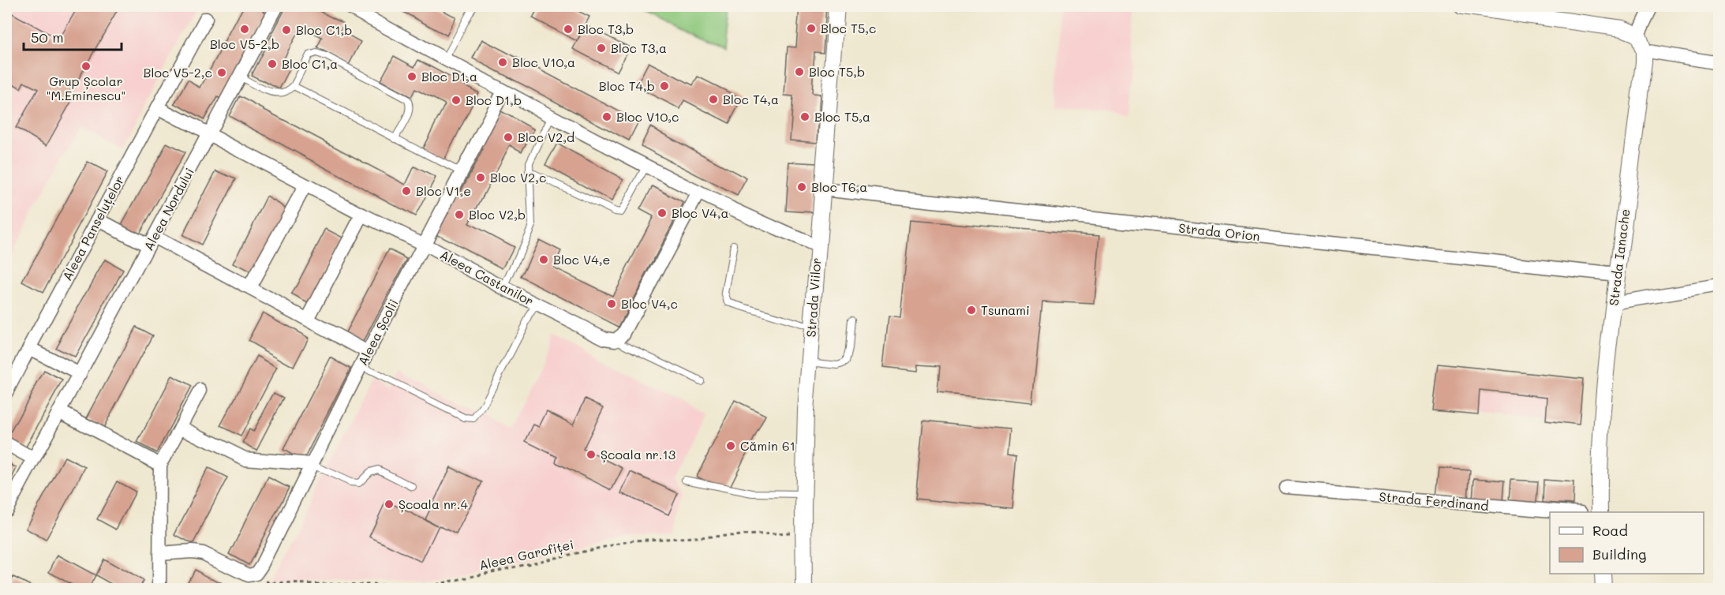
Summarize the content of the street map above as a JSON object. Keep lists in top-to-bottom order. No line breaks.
{"streets":{"street":["Aleea Nordului","Aleea Panseluțelor","Strada Orion","Strada Ianache","Aleea Castanilor","Strada Viilor","Aleea Școlii","Strada Ferdinand"],"path":["Aleea Garofiței"]},"crossings":[["Aleea Nordului","Aleea Castanilor"],["Strada Orion","Strada Ianache"],["Strada Orion","Strada Viilor"],["Aleea Castanilor","Aleea Școlii"],["Strada Viilor","Aleea Garofiței"],["Aleea Școlii","Aleea Garofiței"]],"places":["Bloc T5,c","Bloc V5-2,b","Bloc T3,b","Bloc C1,b","Bloc T3,a","Bloc V10,a","Bloc C1,a","Grup Școlar \"M.Eminescu\"","Bloc T5,b","Bloc V5-2,c","Bloc D1,a","Bloc T4,b","Bloc T4,a","Bloc D1,b","Bloc V10,c","Bloc T5,a","Bloc V2,d","Bloc V2,c","Bloc T6,a","Bloc V1,e","Bloc V4,a","Bloc V2,b","Bloc V4,e","Bloc V4,c","Tsunami","Cămin 61","Școala nr.13","Școala nr.4"],"legend":["Road","Building"],"scale_bar":"50 m"}
